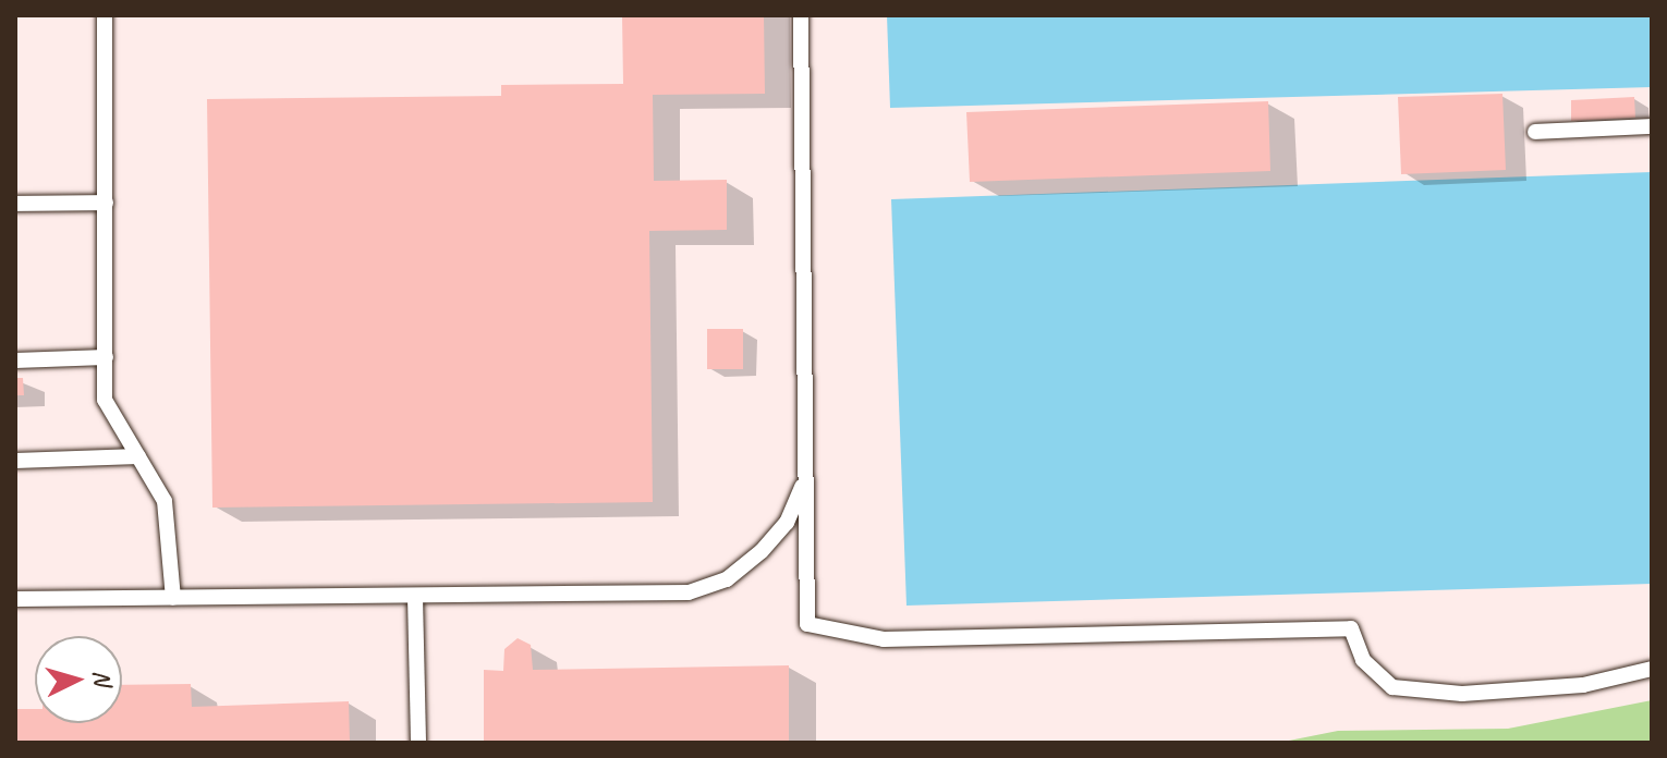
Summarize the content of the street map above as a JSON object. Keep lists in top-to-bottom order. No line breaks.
{"north":"right"}
